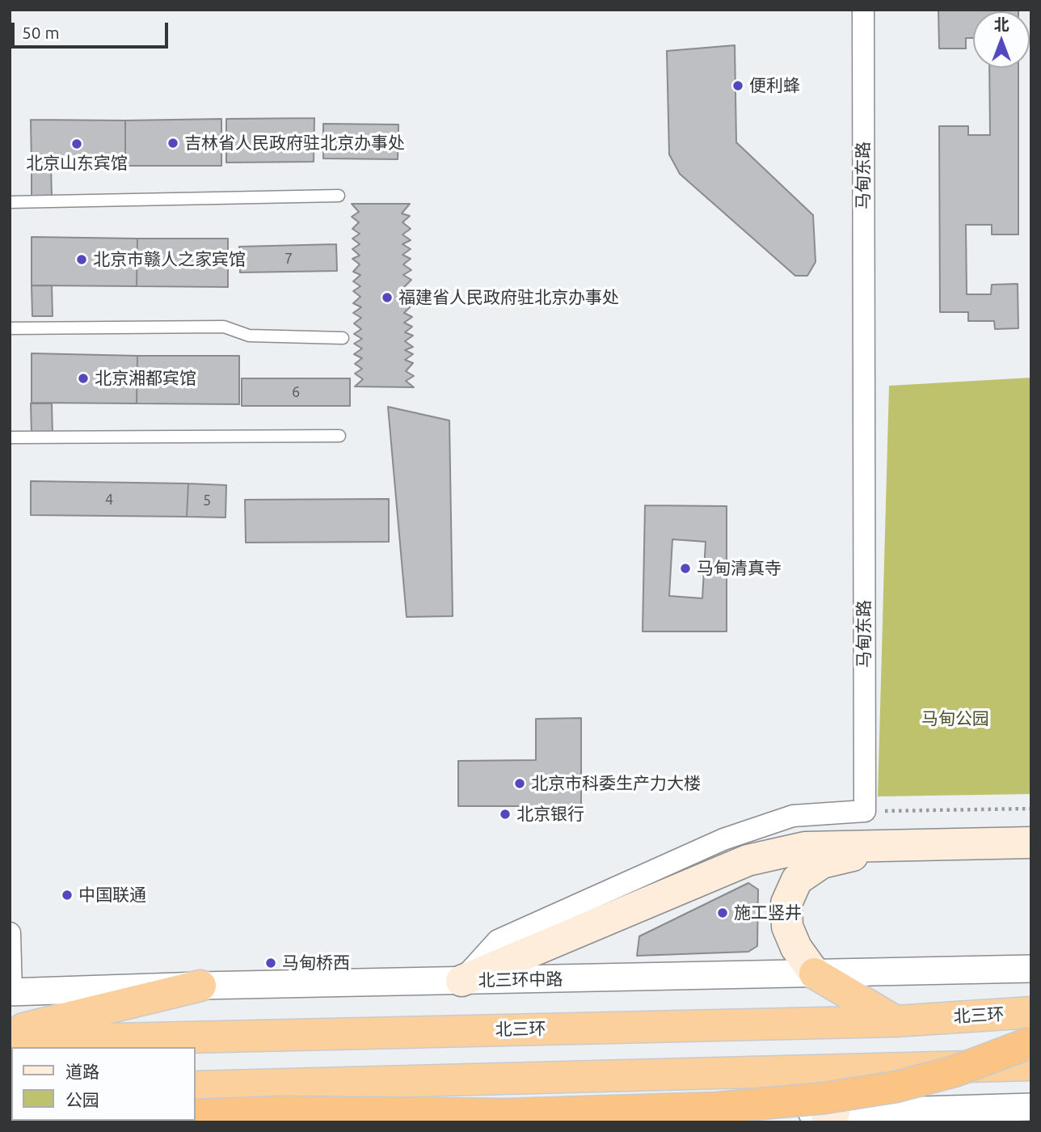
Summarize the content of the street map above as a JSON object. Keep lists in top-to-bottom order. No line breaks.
{"streets":{"highway":["北三环"],"street":["马甸东路","北三环中路"]},"parks":["马甸公园"],"places":["便利蜂","吉林省人民政府驻北京办事处","北京山东宾馆","北京市赣人之家宾馆","福建省人民政府驻北京办事处","北京湘都宾馆","马甸清真寺","北京市科委生产力大楼","北京银行","中国联通","施工竖井","马甸桥西"],"house_numbers":["7","6","4","5"],"legend":["道路","公园"],"scale_bar":"50 m","north":"top"}
